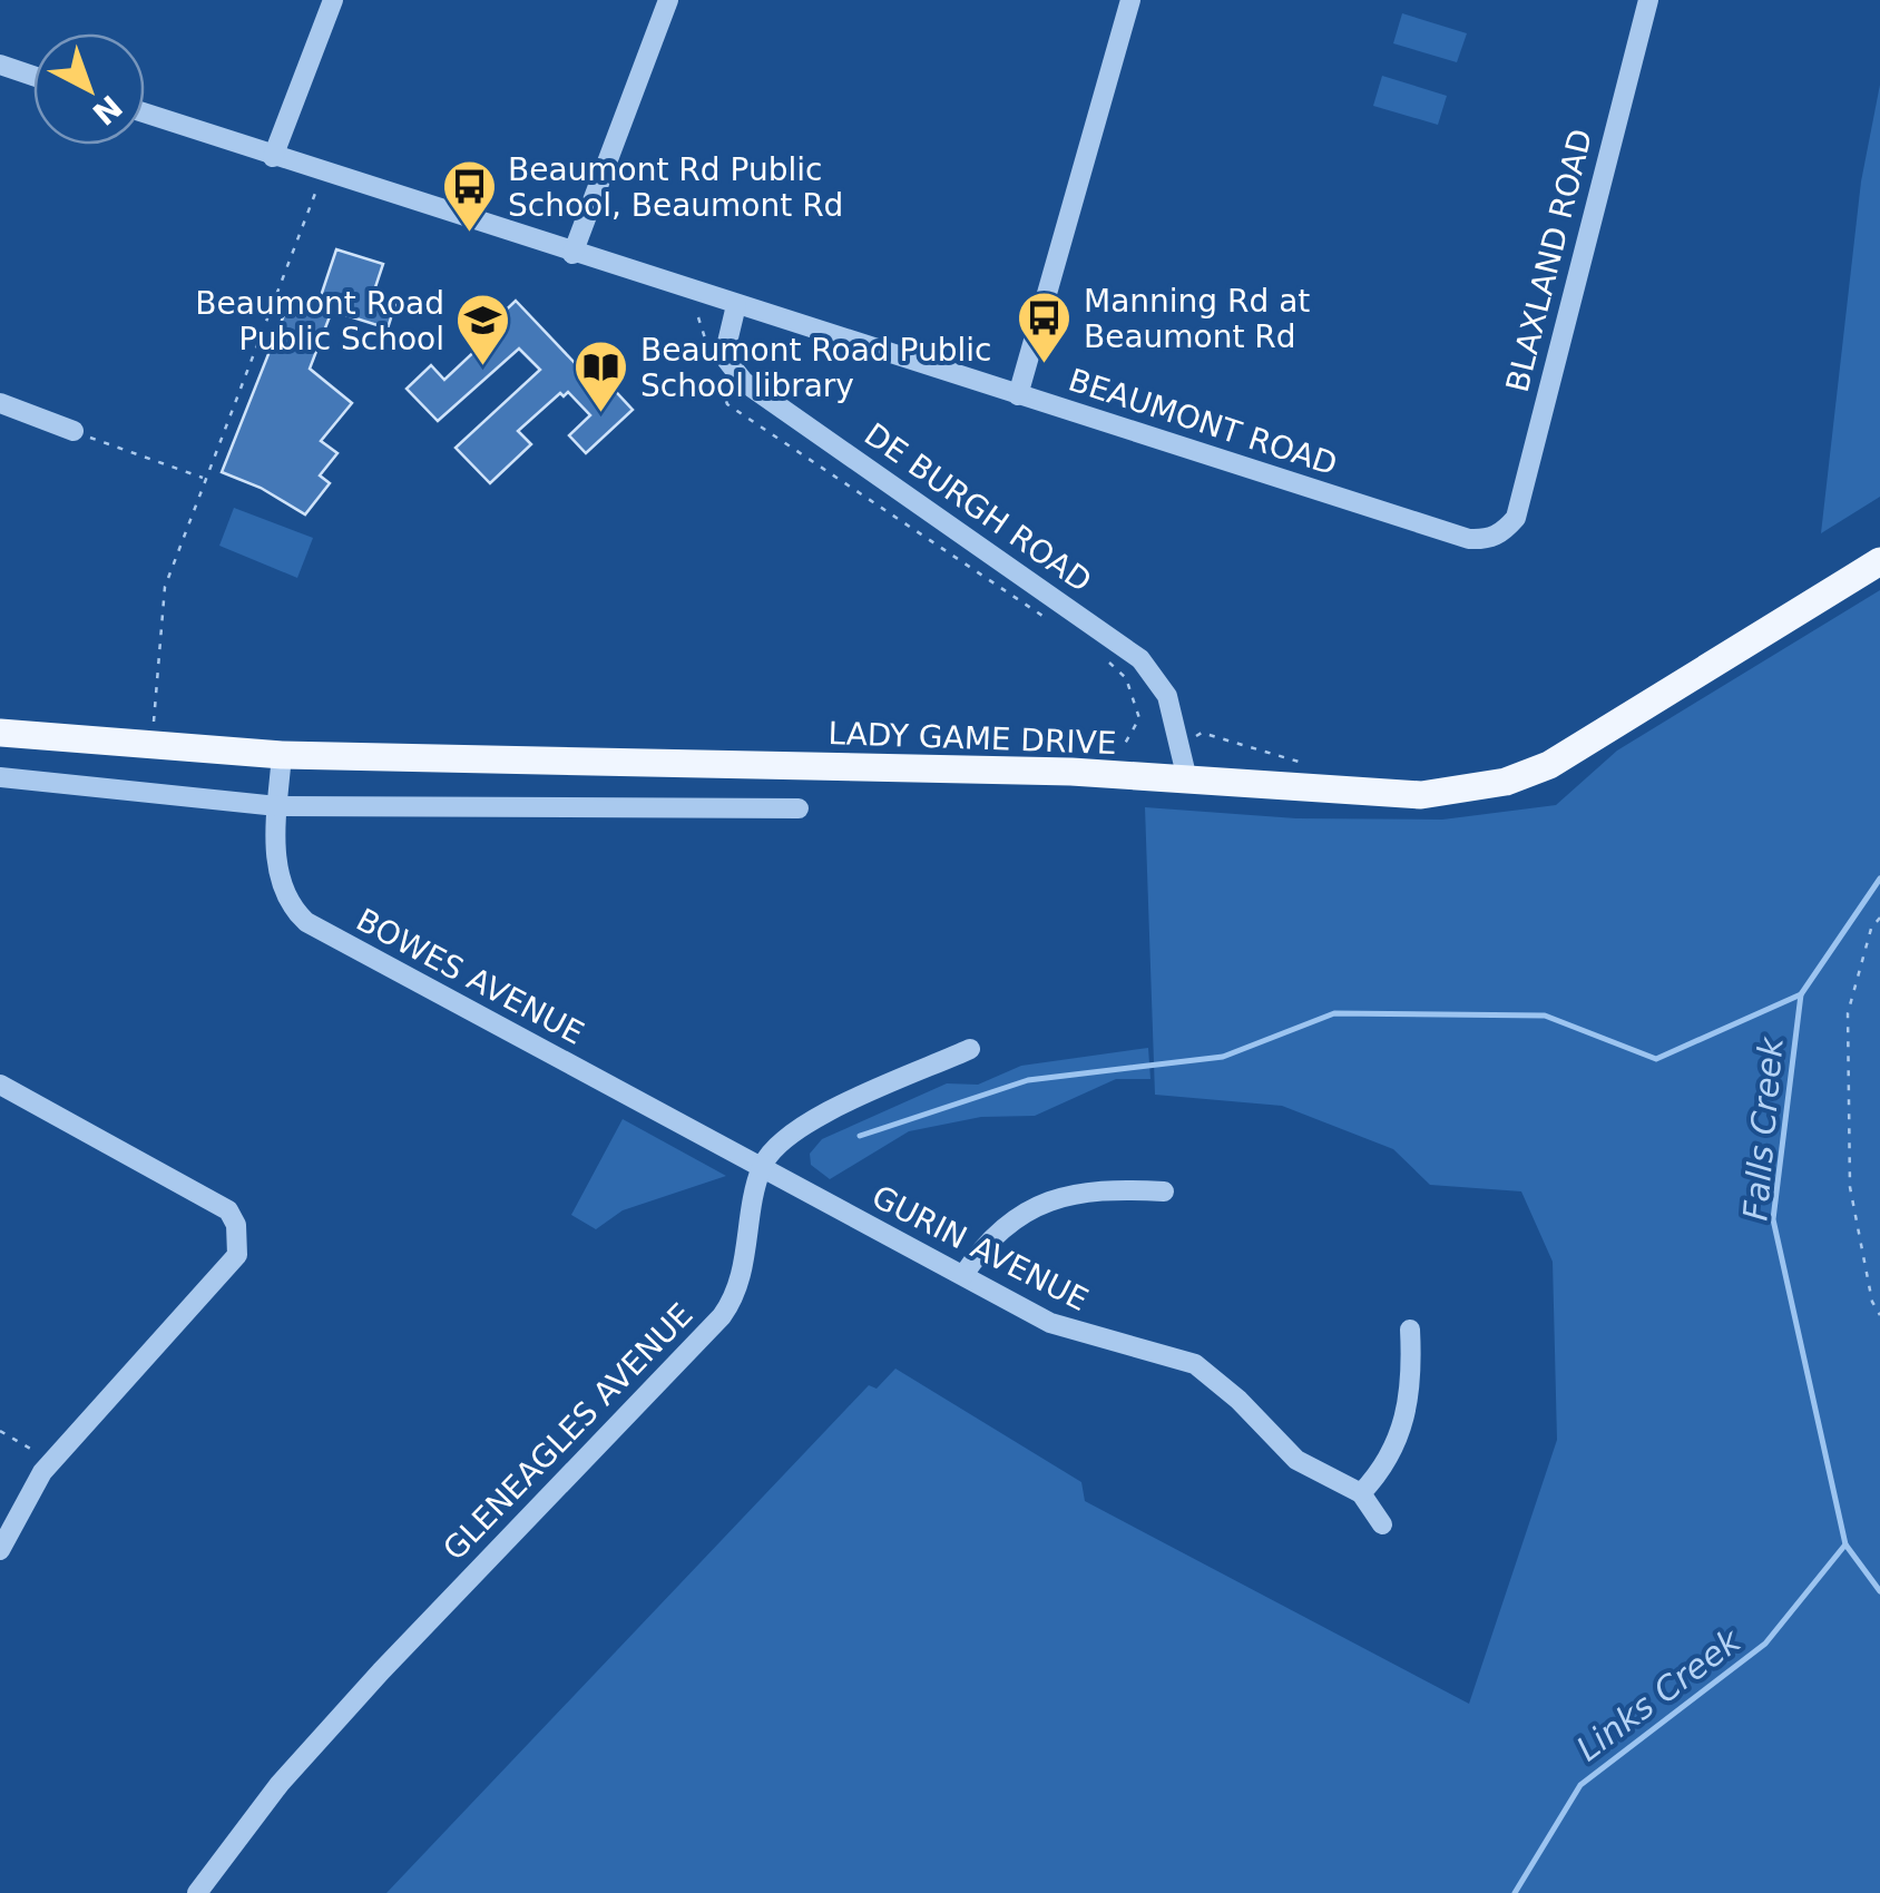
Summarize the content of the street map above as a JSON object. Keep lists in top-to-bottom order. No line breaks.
{"streets":{"main road":["LADY GAME DRIVE"],"street":["BLAXLAND ROAD","BEAUMONT ROAD","DE BURGH ROAD","BOWES AVENUE","GURIN AVENUE","GLENEAGLES AVENUE"]},"crossings":[["BLAXLAND ROAD","BEAUMONT ROAD"],["BEAUMONT ROAD","DE BURGH ROAD"],["DE BURGH ROAD","LADY GAME DRIVE"],["LADY GAME DRIVE","BOWES AVENUE"],["BOWES AVENUE","GURIN AVENUE"],["BOWES AVENUE","GLENEAGLES AVENUE"],["GURIN AVENUE","GLENEAGLES AVENUE"]],"water":["Falls Creek","Links Creek"],"places":{"bus stop":["Beaumont Rd Public School, Beaumont Rd","Manning Rd at Beaumont Rd"],"school or university":["Beaumont Road Public School"],"library":["Beaumont Road Public School library"]},"north":"bottom right"}
